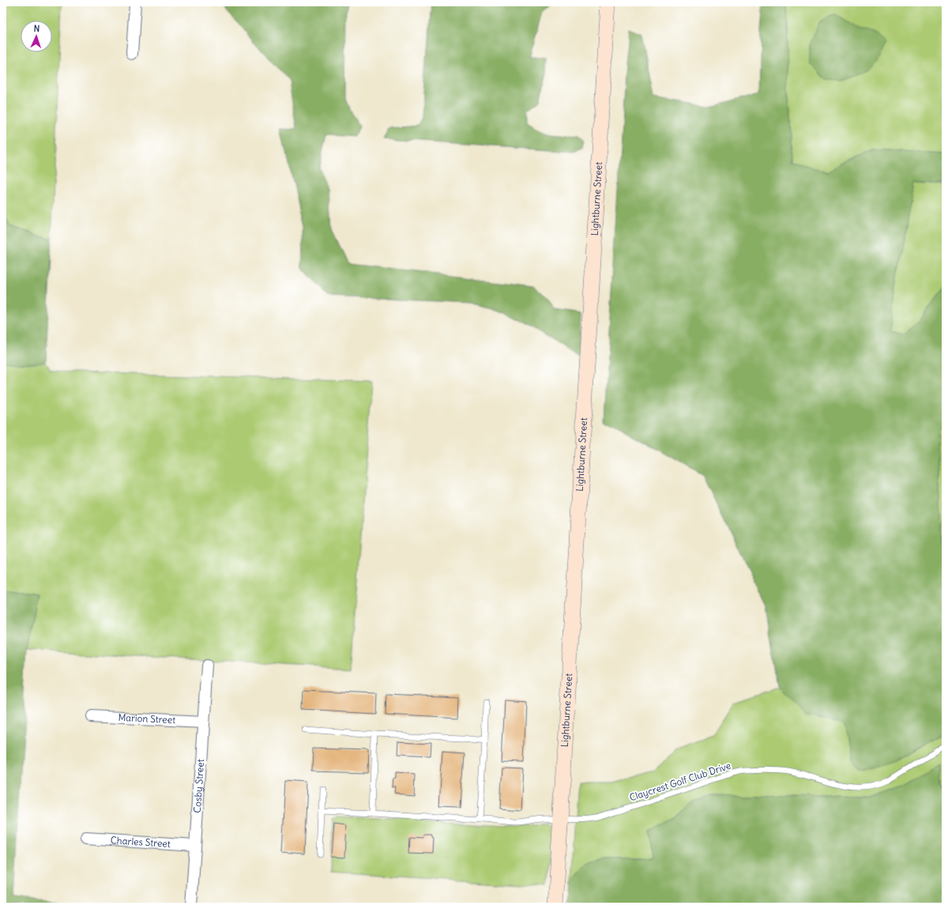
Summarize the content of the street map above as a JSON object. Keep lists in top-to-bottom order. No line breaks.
{"streets":{"main road":["Lightburne Street"],"street":["Marion Street","Cosby Street","Charles Street"],"lane":["Claycrest Golf Club Drive"]},"crossings":[["Lightburne Street","Claycrest Golf Club Drive"],["Marion Street","Cosby Street"],["Cosby Street","Charles Street"]],"north":"top"}
